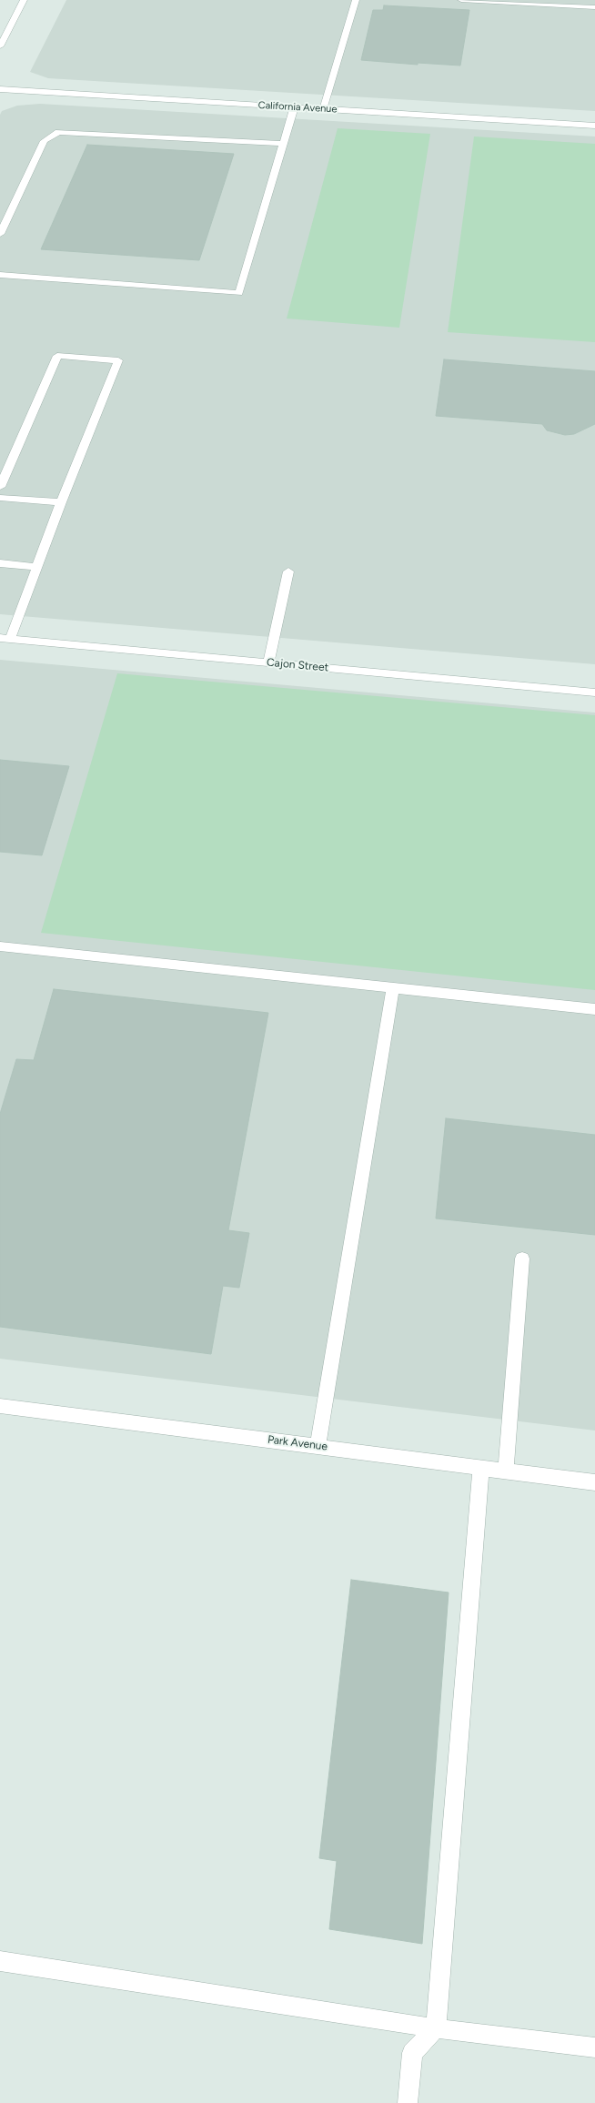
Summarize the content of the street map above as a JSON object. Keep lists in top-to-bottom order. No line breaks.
{"streets":{"street":["California Avenue","Cajon Street","Park Avenue"]}}
